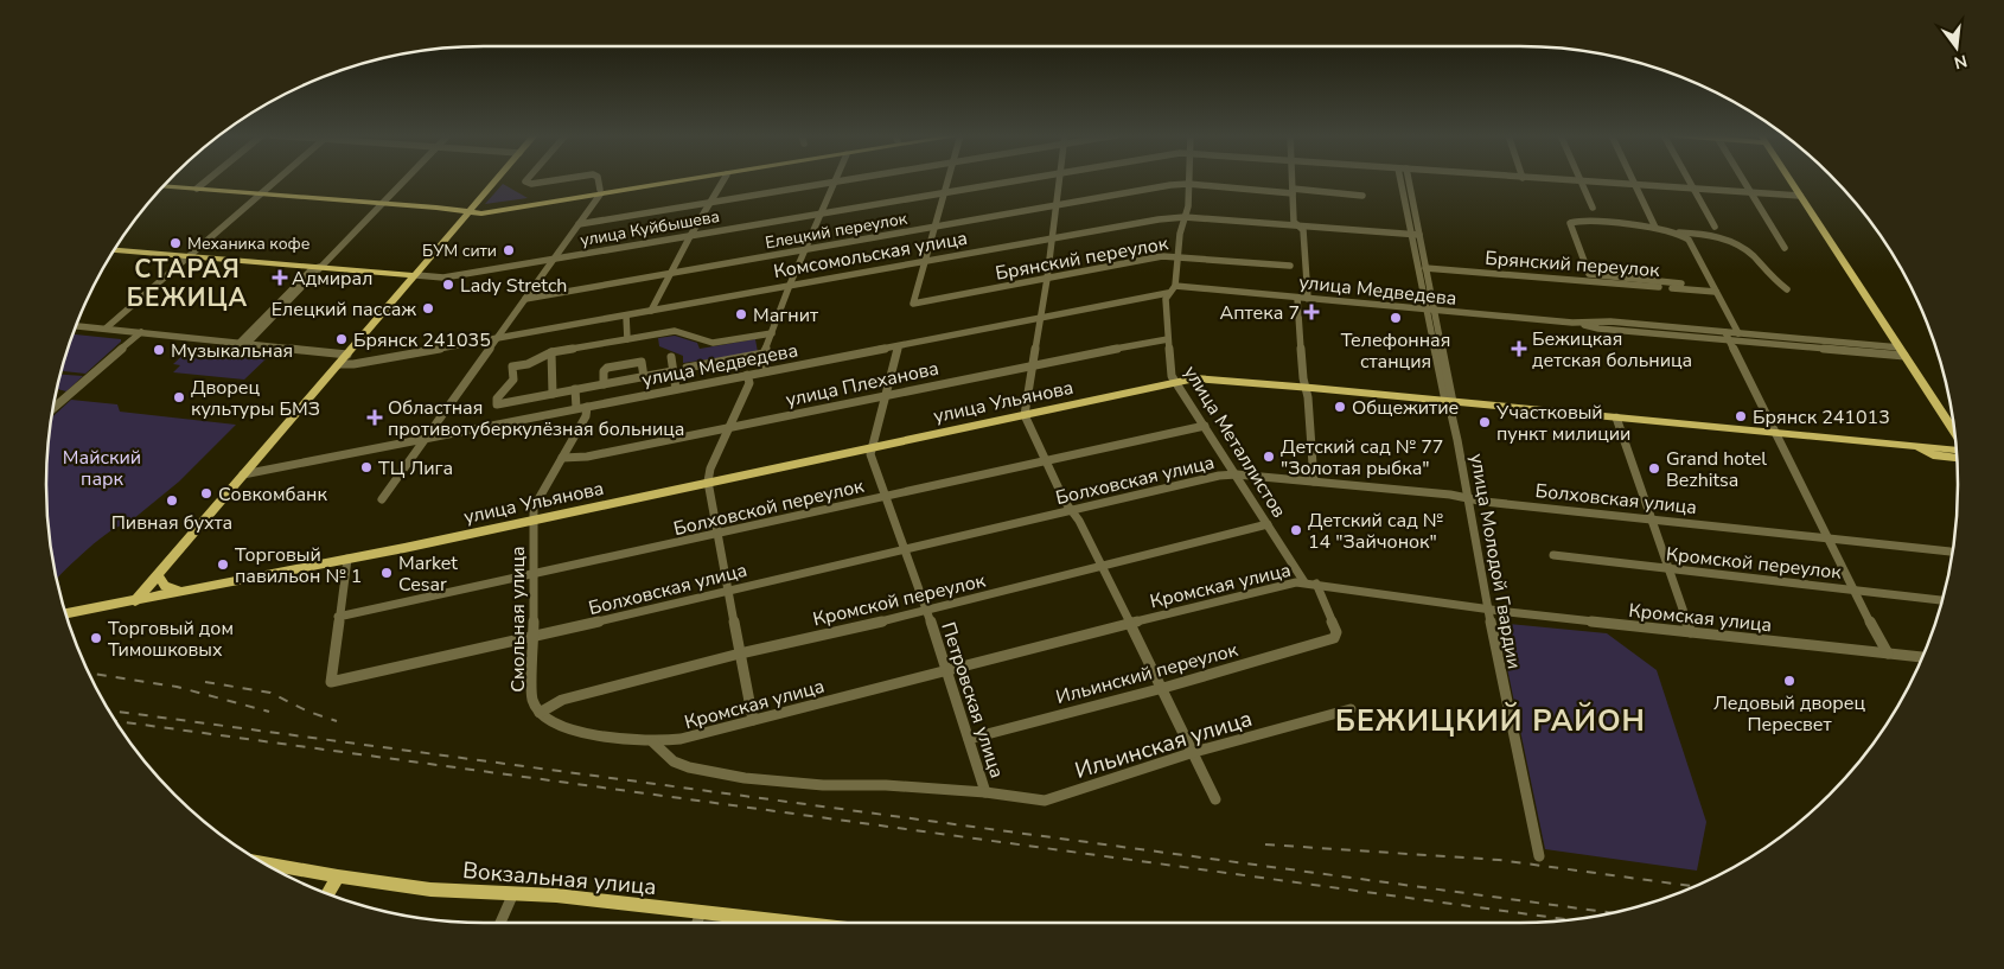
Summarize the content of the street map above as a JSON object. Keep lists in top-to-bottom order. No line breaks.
{"streets":{"main road":["улица Куйбышева","улица Ульянова","Вокзальная улица"],"street":["Елецкий переулок","Комсомольская улица","Брянский переулок","улица Медведева","улица Плеханова","улица Металлистов","Болховская улица","Болховской переулок","улица Молодой Гвардии","Кромской переулок","Кромская улица","Смольная улица","Ильинский переулок","Петровская улица","Ильинская улица"]},"crossings":[["Комсомольская улица","Брянский переулок"],["Комсомольская улица","улица Молодой Гвардии"],["Брянский переулок","улица Молодой Гвардии"],["улица Медведева","улица Металлистов"],["улица Медведева","улица Молодой Гвардии"],["улица Медведева","Смольная улица"],["улица Плеханова","улица Металлистов"],["улица Плеханова","Смольная улица"],["улица Ульянова","улица Металлистов"],["улица Ульянова","улица Молодой Гвардии"],["улица Ульянова","Смольная улица"],["улица Ульянова","Петровская улица"],["улица Металлистов","Болховская улица"],["улица Металлистов","Болховской переулок"],["улица Металлистов","Кромской переулок"],["улица Металлистов","Кромская улица"],["Болховская улица","Болховской переулок"],["Болховская улица","улица Молодой Гвардии"],["Болховская улица","Смольная улица"],["Болховская улица","Петровская улица"],["Болховской переулок","Смольная улица"],["Болховской переулок","Петровская улица"],["улица Молодой Гвардии","Кромская улица"],["Кромской переулок","Кромская улица"],["Кромской переулок","Смольная улица"],["Кромской переулок","Петровская улица"],["Кромская улица","Смольная улица"],["Кромская улица","Ильинский переулок"],["Кромская улица","Петровская улица"],["Кромская улица","Ильинская улица"],["Ильинский переулок","Петровская улица"],["Петровская улица","Ильинская улица"]],"districts":["CТАРАЯ БЕЖИЦА","БЕЖИЦКИЙ РАЙОН"],"parks":["Майский парк"],"places":{"other":["Механика кофе","БУМ сити","Lady Stretch","Елецкий пассаж","Магнит","Телефонная станция","Брянск 241035","Музыкальная","Дворец культуры БМЗ","Общежитие","Брянск 241013","Участковый пункт милиции","Детский сад № 77 \"Золотая рыбка\"","ТЦ Лига","Grand hotel Bezhitsa","Совкомбанк","Пивная бухта","Детский сад № 14 \"Зайчонок\"","Торговый павильон № 1","Market Cesar","Торговый дом Тимошковых","Ледовый дворец Пересвет"],"health":["Адмирал","Аптека 7","Бежицкая детская больница","Областная противотуберкулёзная больница"]},"north":"bottom"}
